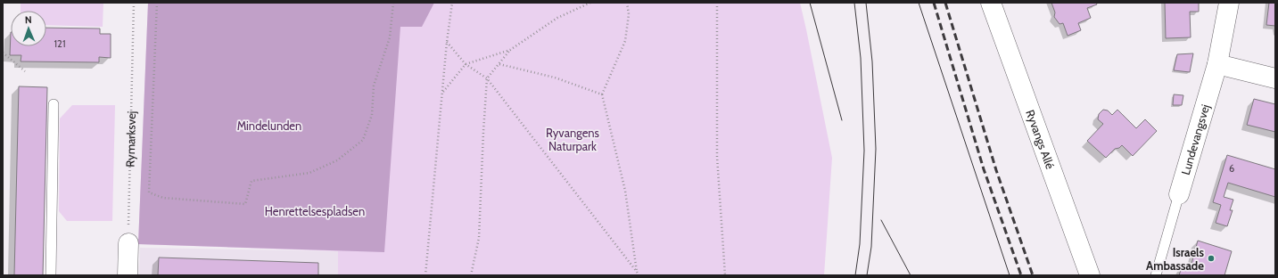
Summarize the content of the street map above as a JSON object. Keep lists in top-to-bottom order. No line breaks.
{"streets":{"street":["Ryvangs Allé","Lundevangsvej"],"path":["Rymarksvej"]},"parks":["Mindelunden","Ryvangens Naturpark","Henrettelsespladsen"],"places":["Israels Ambassade"],"house_numbers":["121","6"],"north":"top"}
